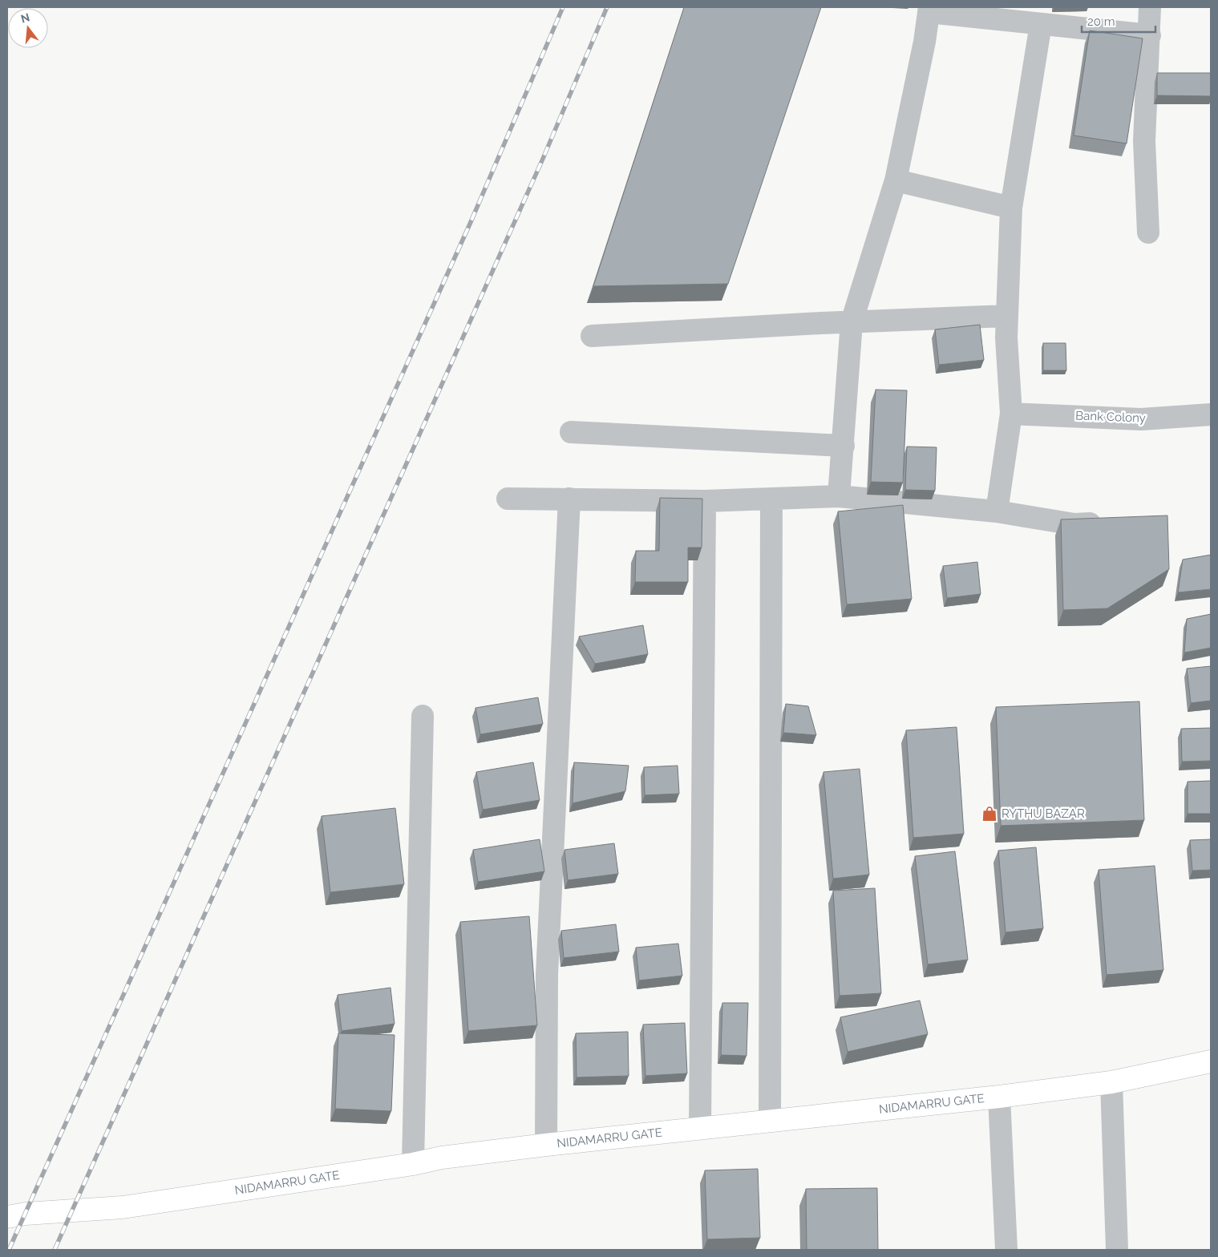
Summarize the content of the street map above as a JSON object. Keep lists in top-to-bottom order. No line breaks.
{"streets":{"main road":["NIDAMARRU GATE"],"street":["Bank Colony"]},"places":{"shop":["RYTHU BAZAR"]},"scale_bar":"20 m","north":"top"}
